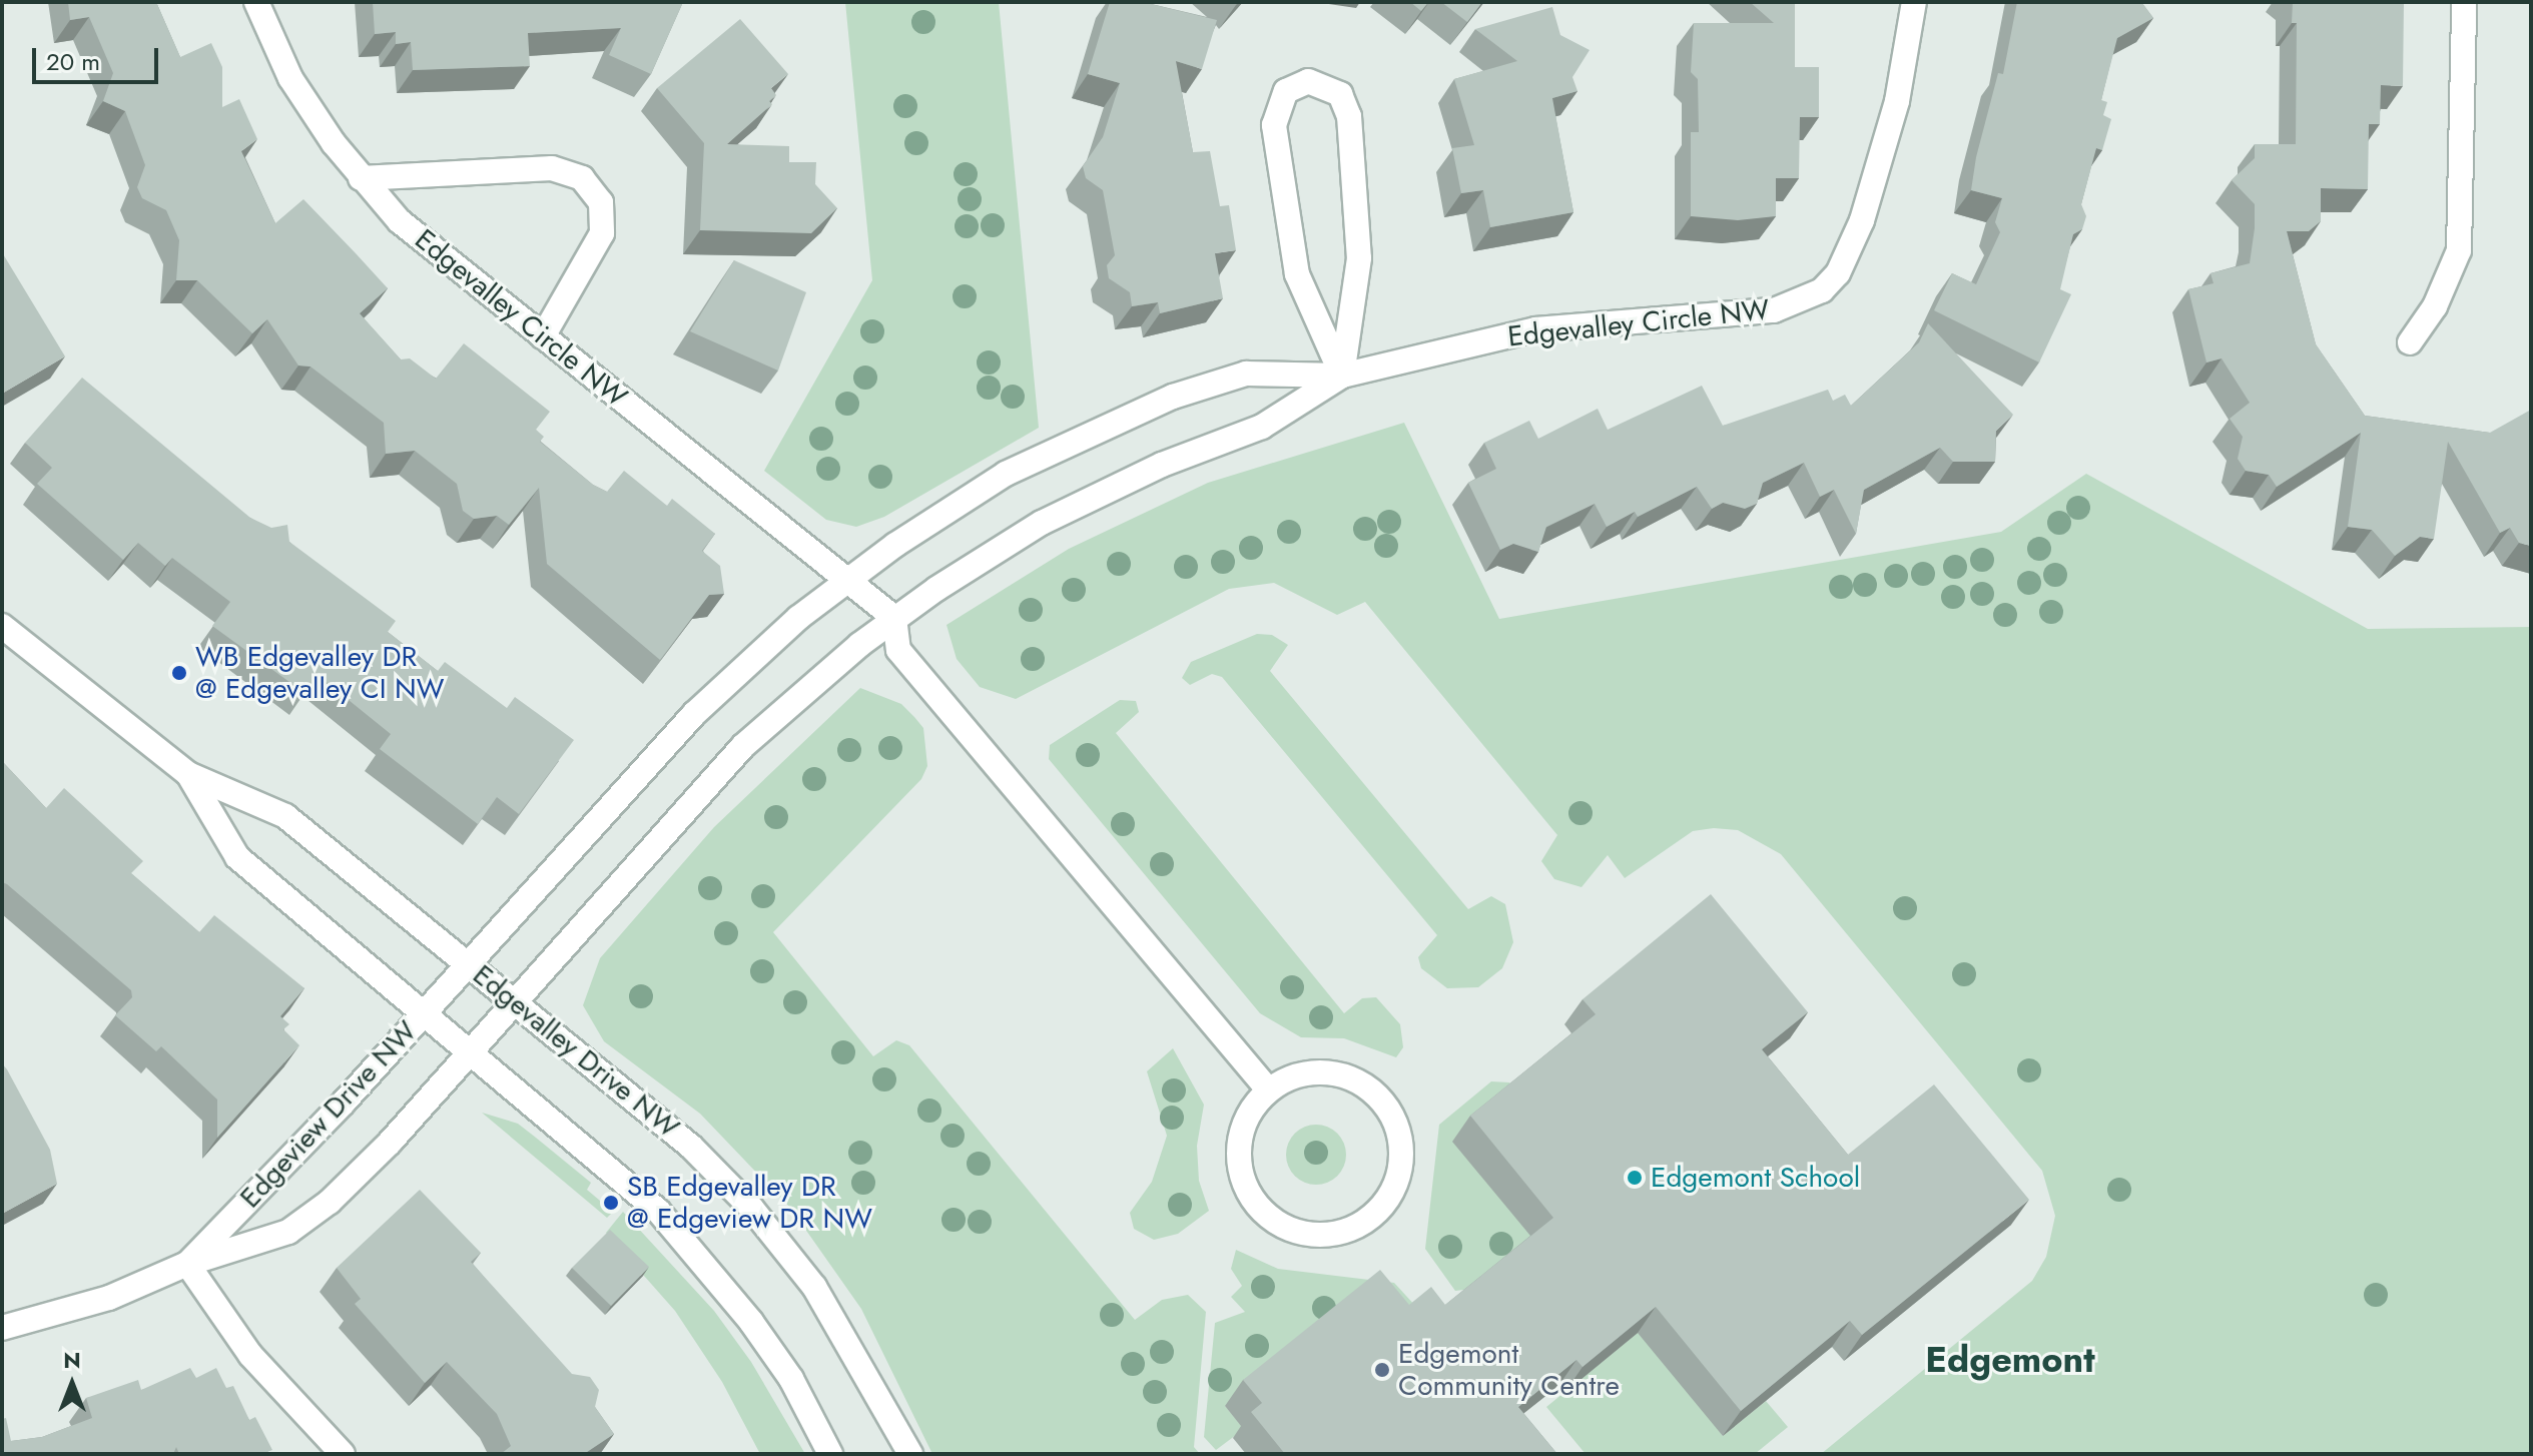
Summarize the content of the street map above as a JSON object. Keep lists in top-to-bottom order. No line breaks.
{"streets":{"street":["Edgevalley Circle NW","Edgevalley Drive NW","Edgeview Drive NW"]},"crossings":[["Edgevalley Circle NW","Edgevalley Drive NW"],["Edgevalley Circle NW","Edgeview Drive NW"],["Edgevalley Drive NW","Edgeview Drive NW"]],"districts":["Edgemont"],"places":["WB Edgevalley DR @ Edgevalley CI NW","Edgemont School","SB Edgevalley DR @ Edgeview DR NW","Edgemont Community Centre"],"scale_bar":"20 m","north":"top"}
